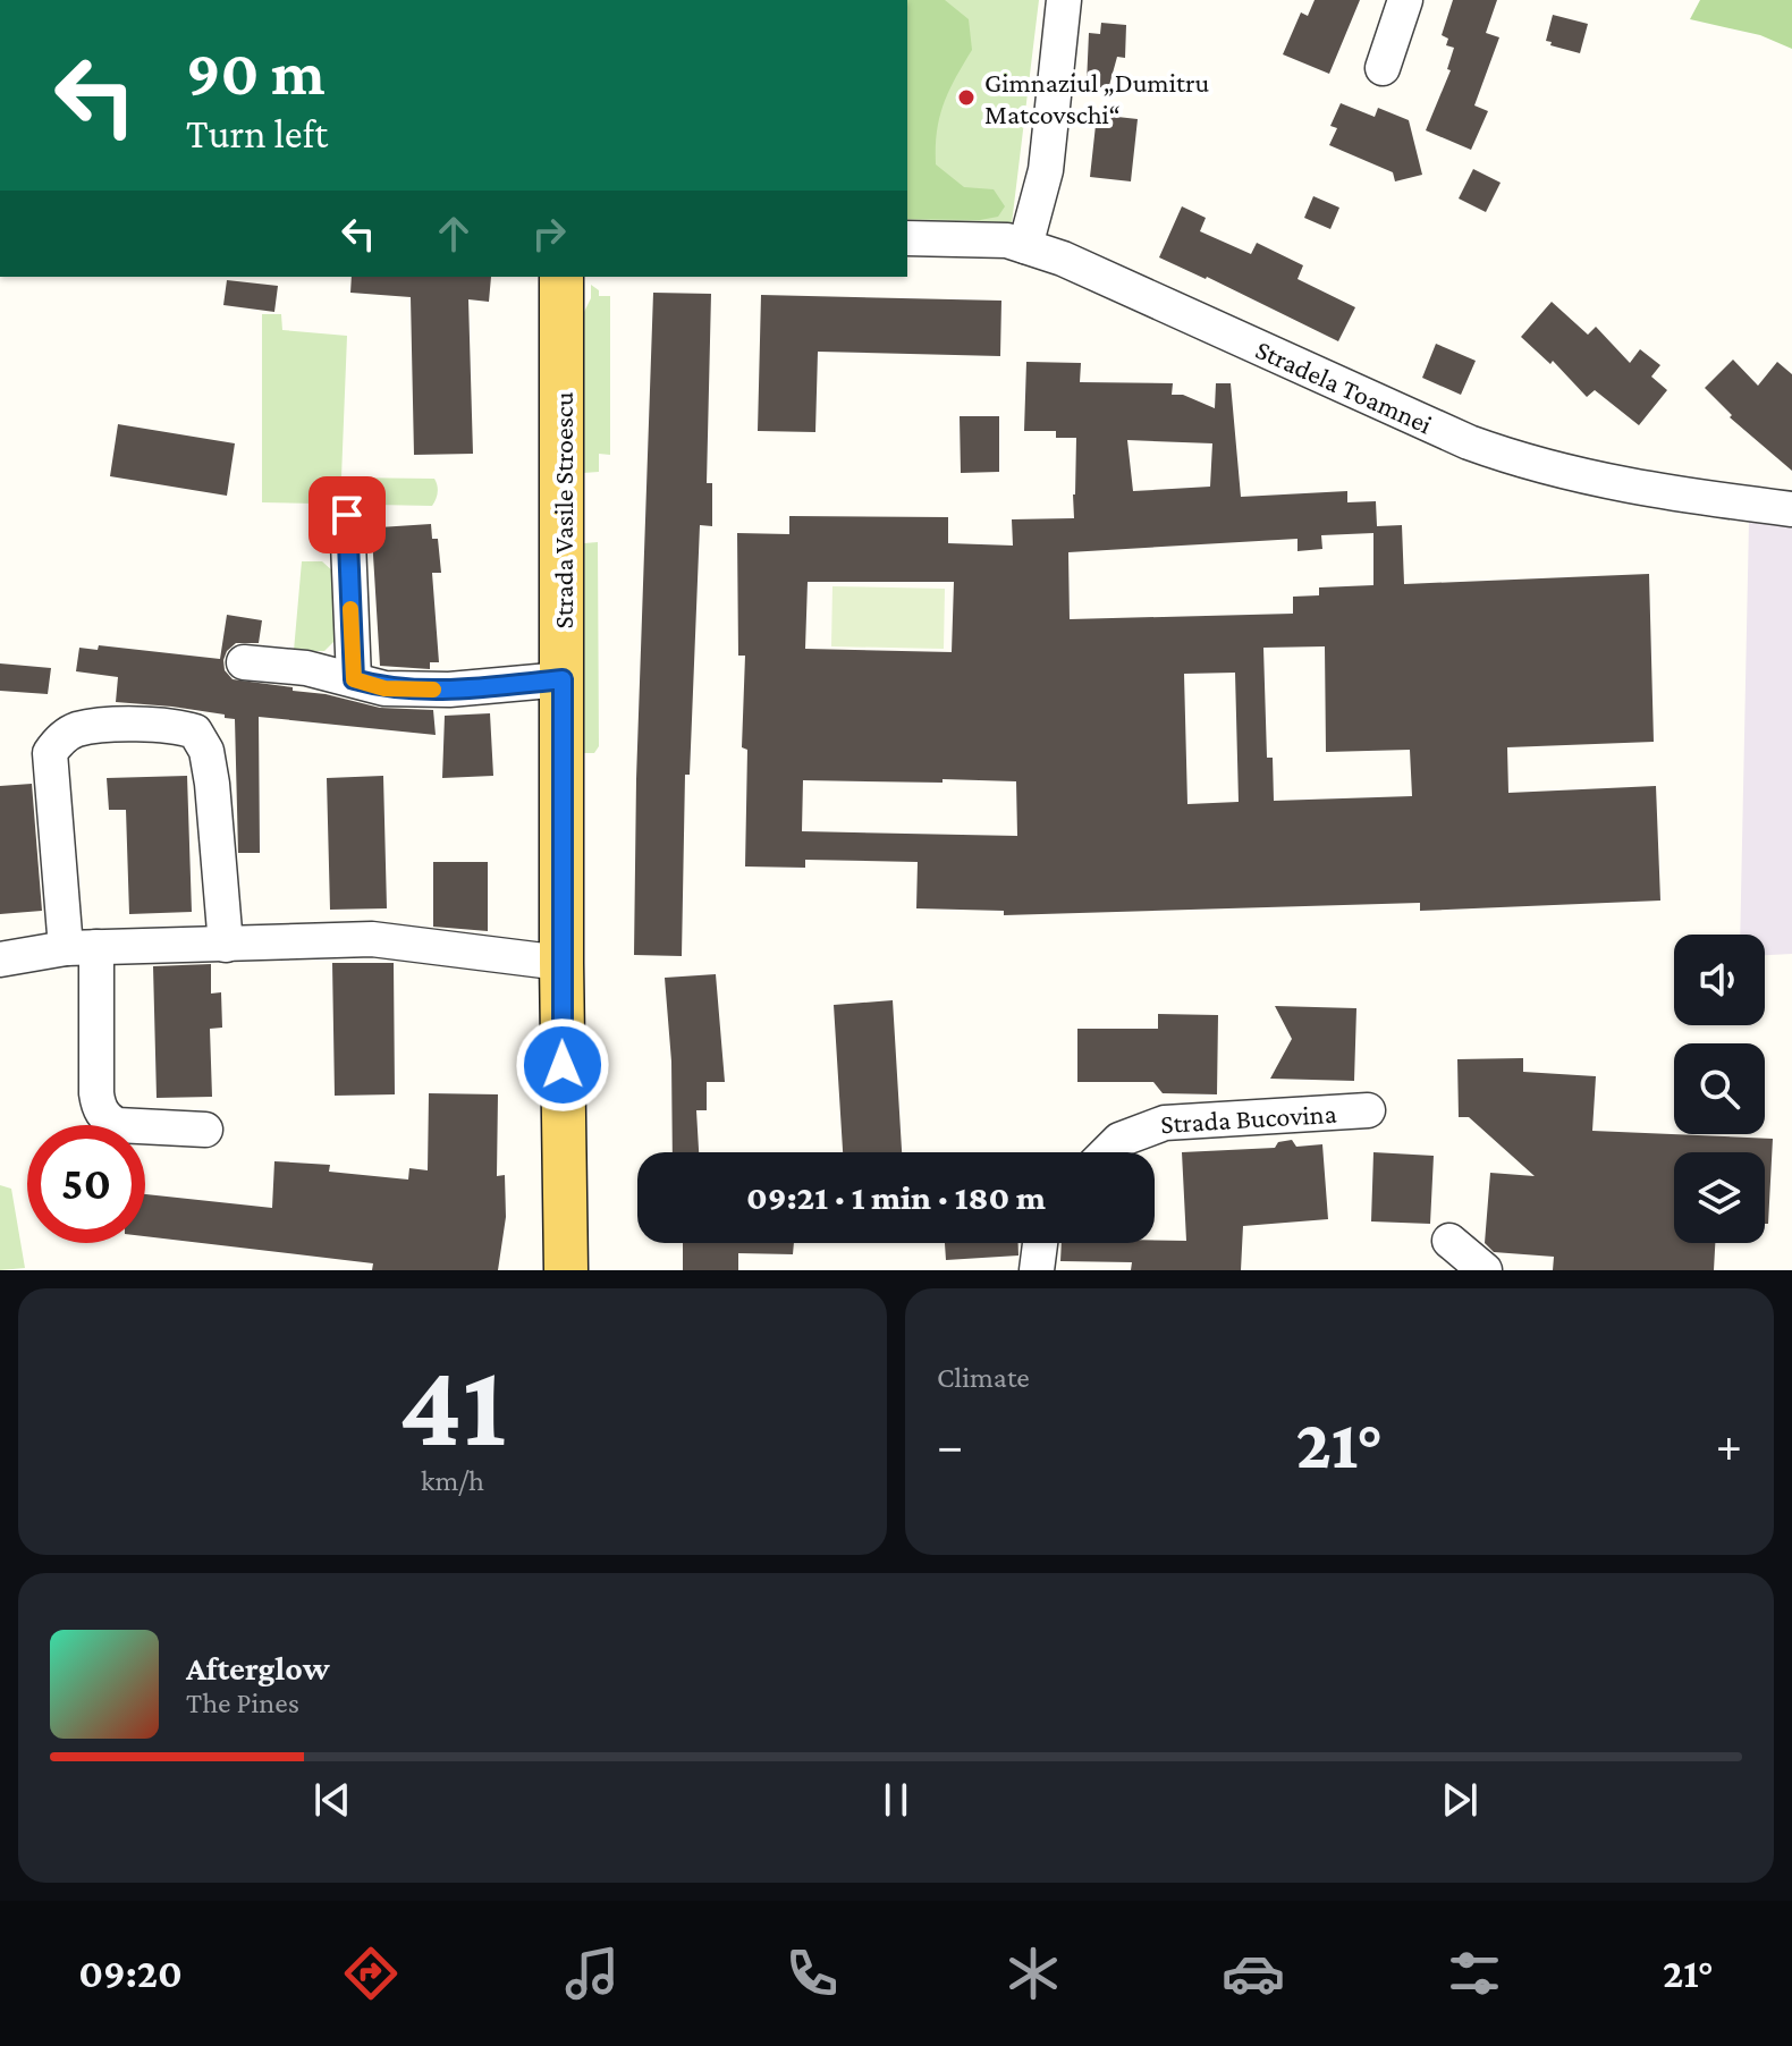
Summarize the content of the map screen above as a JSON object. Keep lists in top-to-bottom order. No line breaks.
{"streets":{"main road":["Strada Vasile Stroescu"],"street":["Stradela Toamnei","Strada Bucovina"]},"places":["Gimnaziul „Dumitru Matcovschi“"],"page":{"turn":["90 m","Turn left"],"limit":"50","trip":"09:21 · 1 min · 180 m","tile":[["41","km/h"],"Climate"],"heat":["−","21°","+"],"song":["Afterglow","The Pines"],"tabs":["09:20","21°"]}}
